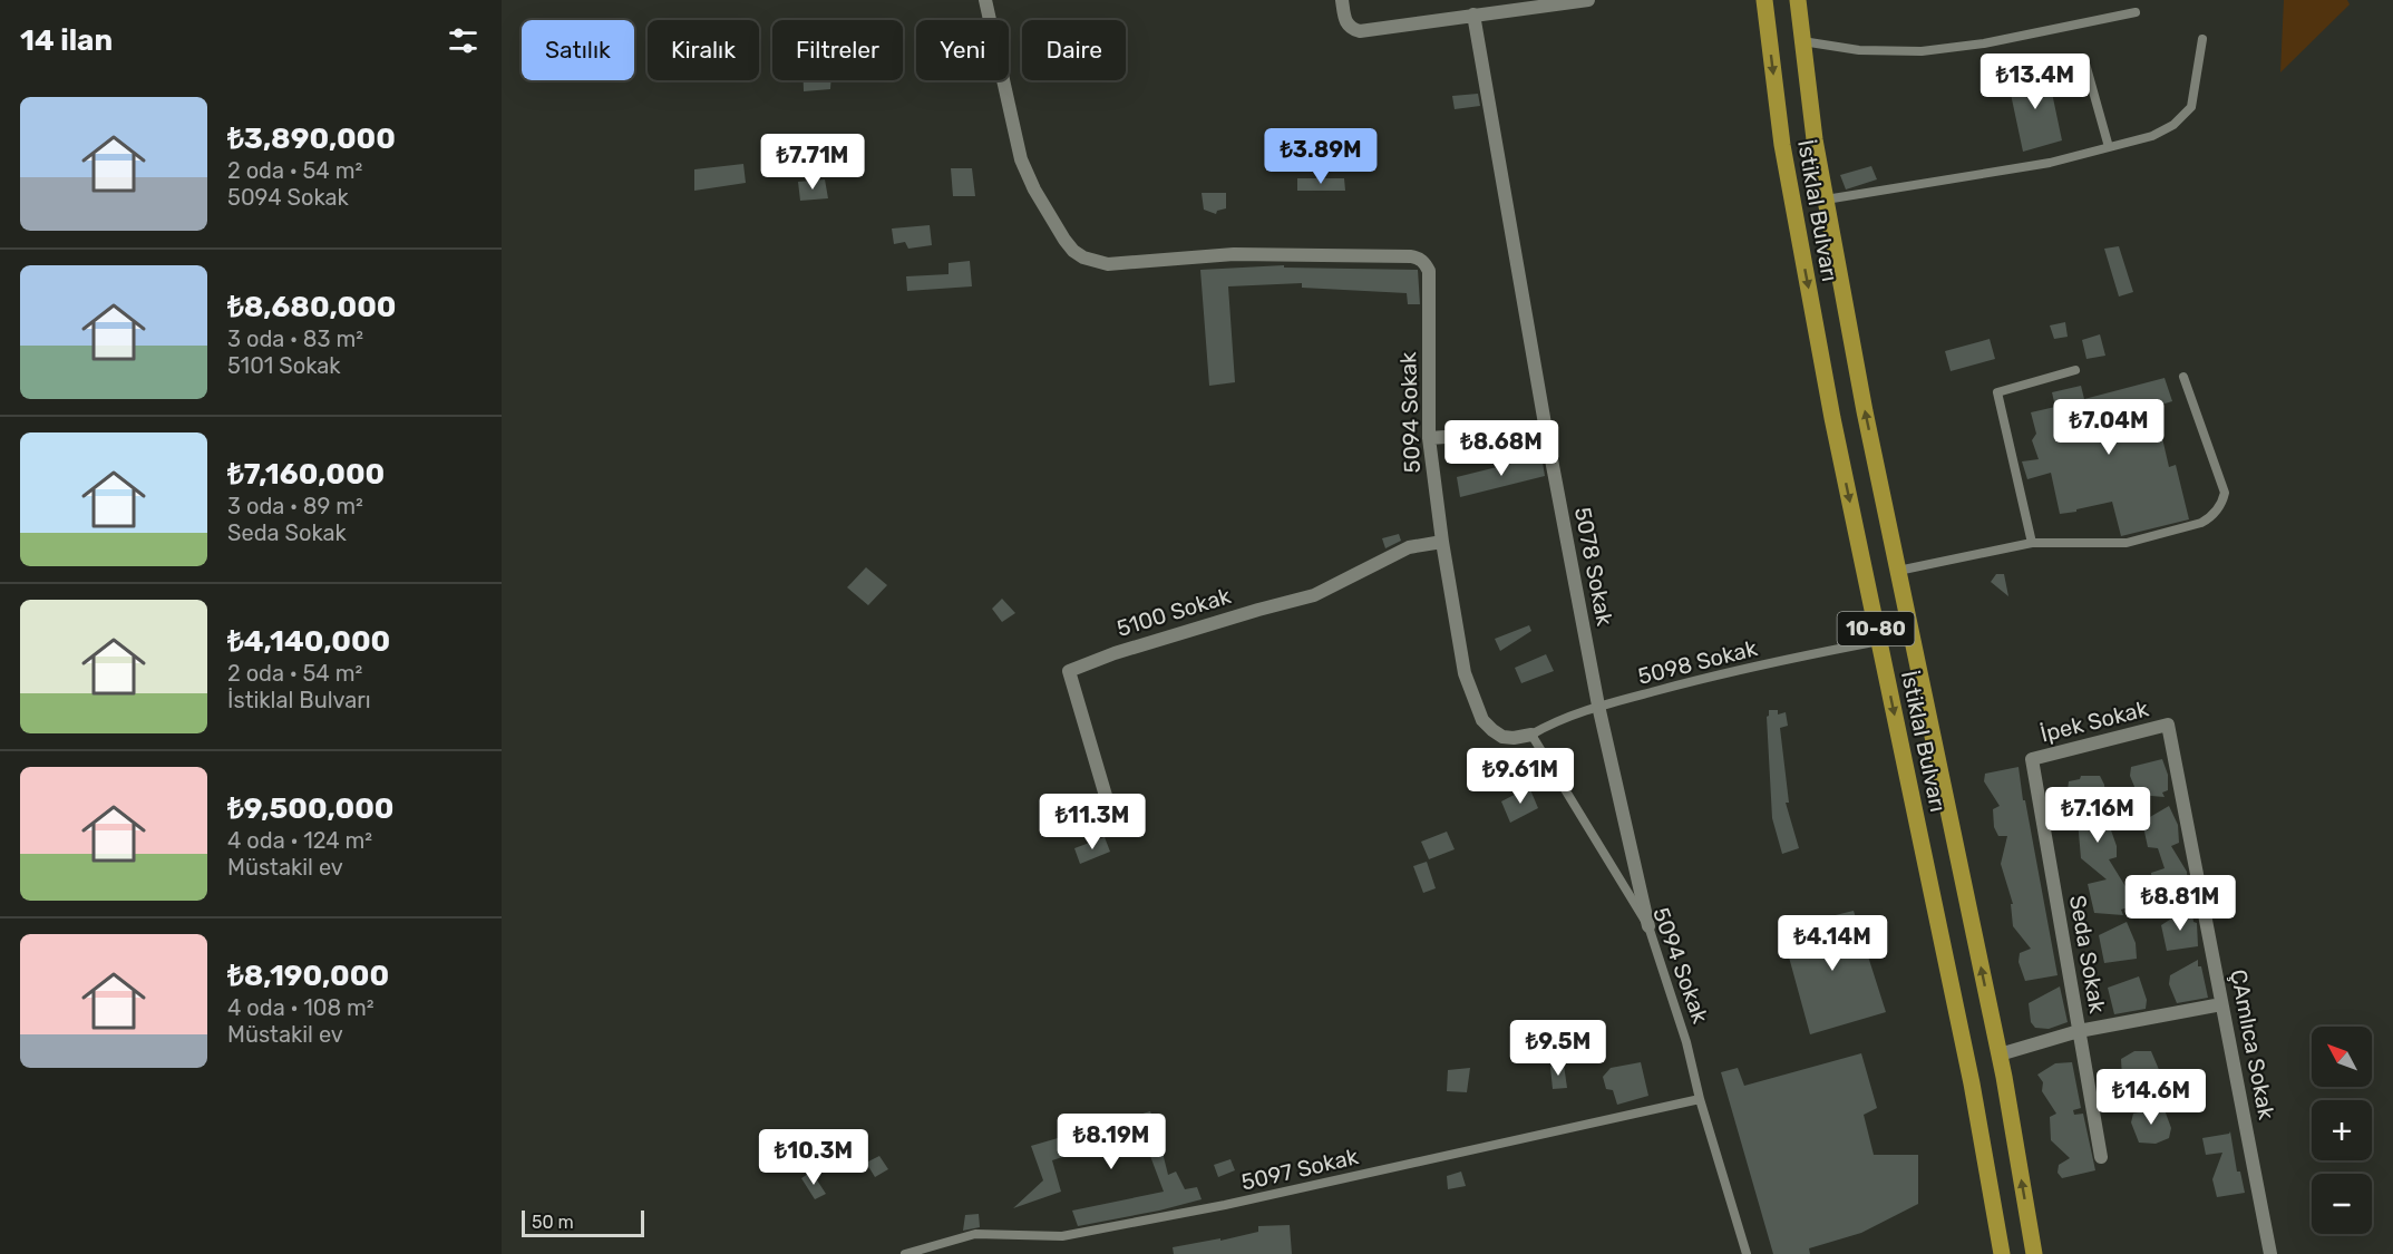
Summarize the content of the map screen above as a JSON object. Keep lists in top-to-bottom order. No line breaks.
{"streets":{"main road":["İstiklal Bulvarı","10-80"],"street":["5094 Sokak","5078 Sokak","5100 Sokak","İpek Sokak","Seda Sokak","ÇAmlıca Sokak"],"lane":["5098 Sokak","5097 Sokak"]},"crossings":[["İstiklal Bulvarı","5098 Sokak"],["5094 Sokak","5078 Sokak"],["5094 Sokak","5100 Sokak"],["5094 Sokak","5098 Sokak"],["5094 Sokak","5097 Sokak"],["5078 Sokak","5098 Sokak"],["İpek Sokak","Seda Sokak"],["İpek Sokak","ÇAmlıca Sokak"]],"scale_bar":"50 m","north":"top left","page":{"heading":"14 ilan","chip":["Satılık","Kiralık","Filtreler","Yeni","Daire"],"price":["₺13.4M","₺3.89M","₺7.71M","₺7.04M","₺8.68M","₺9.61M","₺7.16M","₺11.3M","₺8.81M","₺4.14M","₺9.5M","₺14.6M","₺8.19M","₺10.3M"],"list":[{"name":"₺3,890,000","note":"2 oda · 54 m² · 5094 Sokak"},{"name":"₺8,680,000","note":"3 oda · 83 m² · 5101 Sokak"},{"name":"₺7,160,000","note":"3 oda · 89 m² · Seda Sokak"},{"name":"₺4,140,000","note":"2 oda · 54 m² · İstiklal Bulvarı"},{"name":"₺9,500,000","note":"4 oda · 124 m² · Müstakil ev"},{"name":"₺8,190,000","note":"4 oda · 108 m² · Müstakil ev"}],"map_buttons":["+","−"],"scale":"50 m"}}
